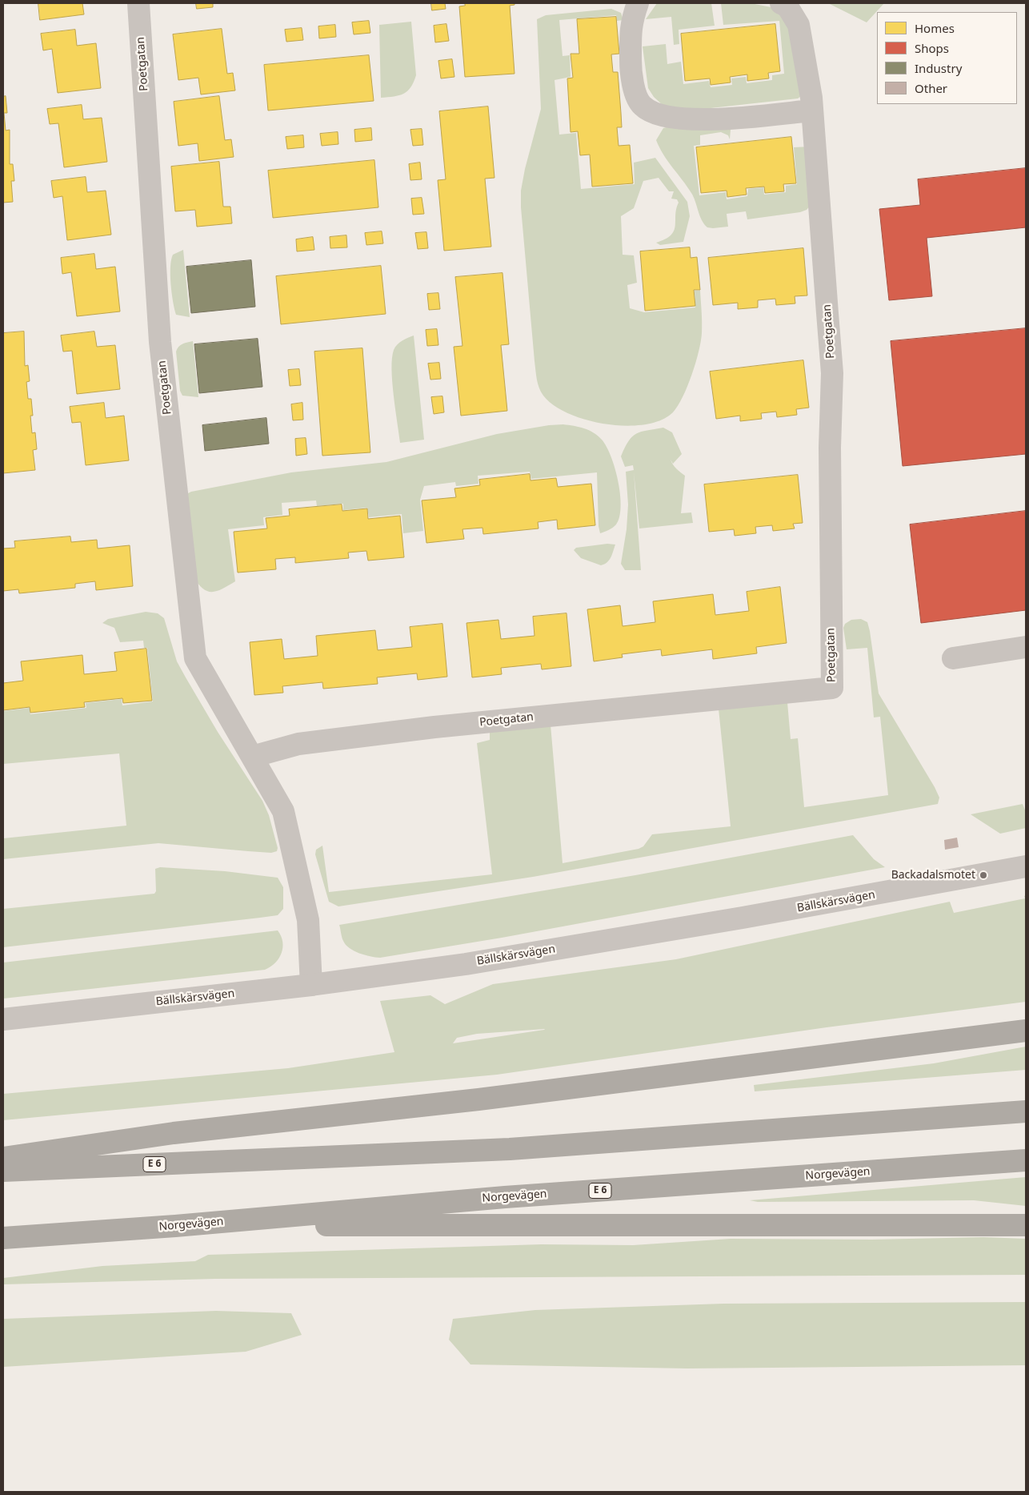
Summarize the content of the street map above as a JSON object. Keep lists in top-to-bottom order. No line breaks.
{"streets":{"highway":["E 6","Norgevägen"],"street":["Poetgatan","Bällskärsvägen"]},"crossings":[["Poetgatan","Bällskärsvägen"]],"places":["Backadalsmotet"],"legend":["Homes","Shops","Industry","Other"]}
